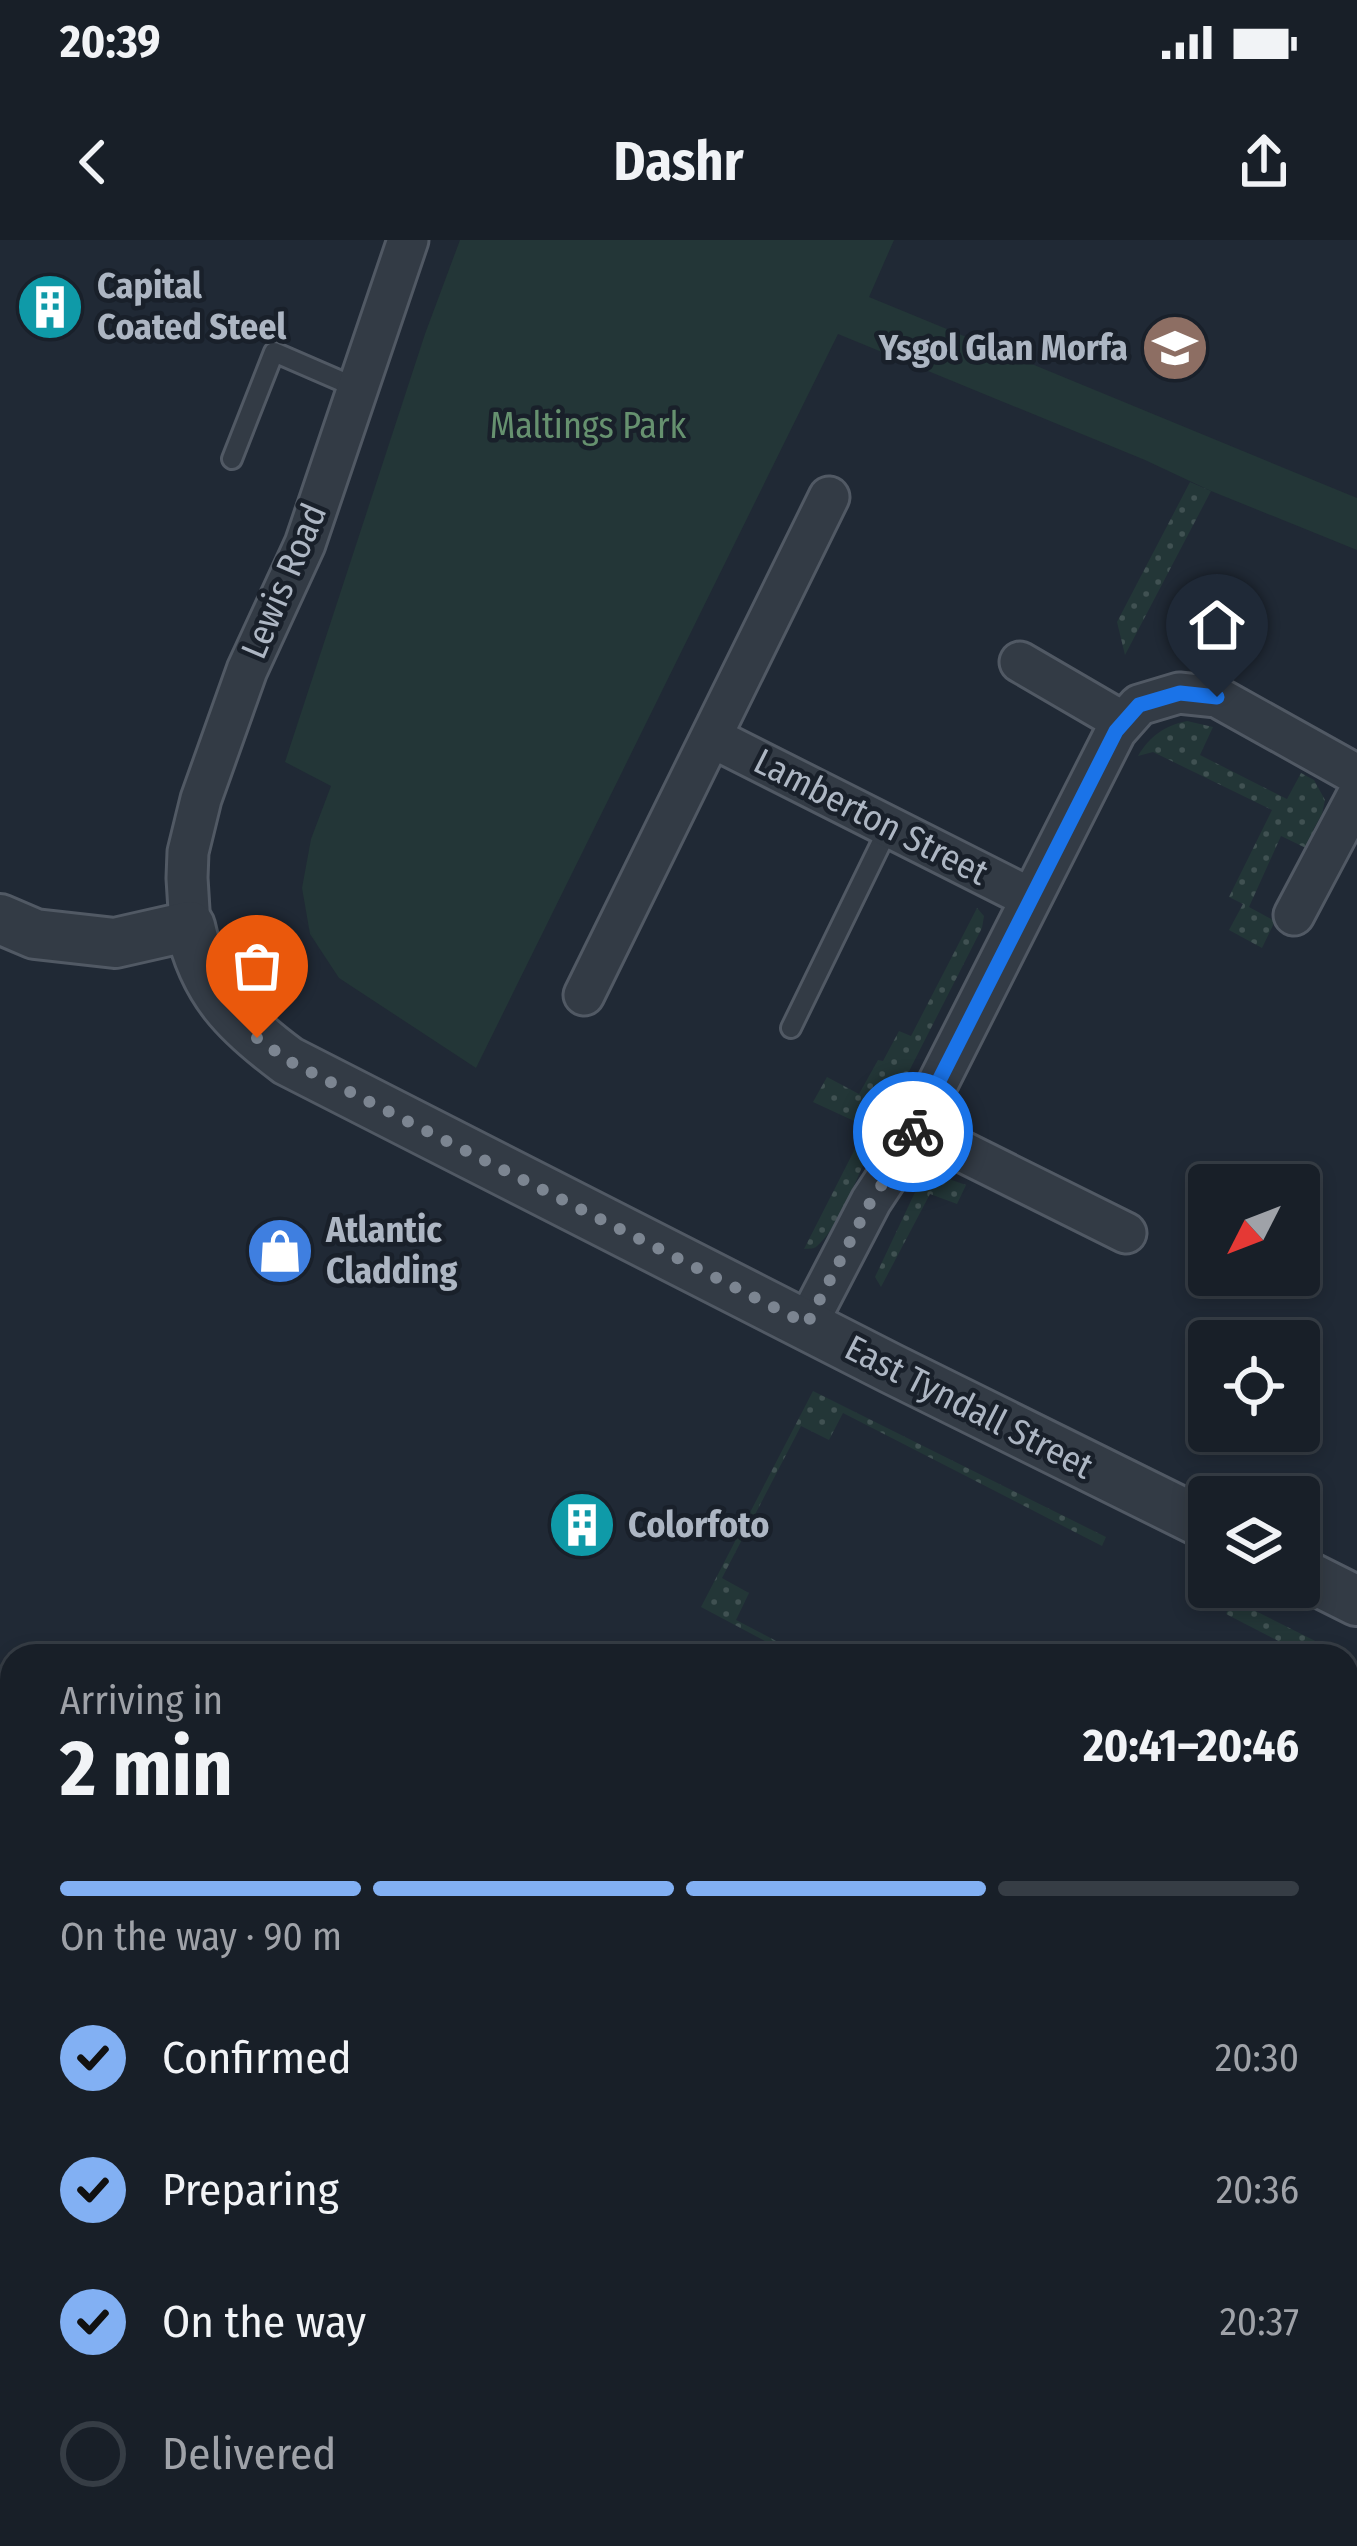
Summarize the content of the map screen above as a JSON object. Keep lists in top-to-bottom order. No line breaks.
{"streets":{"street":["Lewis Road","Lamberton Street","East Tyndall Street"]},"crossings":[["Lewis Road","East Tyndall Street"]],"parks":["Maltings Park"],"places":{"building":["Capital Coated Steel","Colorfoto"],"school or university":["Ysgol Glan Morfa"],"shop":["Atlantic Cladding"]},"north":"bottom left","page":{"status":"20:39","header":"Dashr","heading":["2 min","Arriving in","20:41–20:46"],"bar":"On the way · 90 m","list":[["Confirmed","20:30"],["Preparing","20:36"],["On the way","20:37"],"Delivered"]}}
